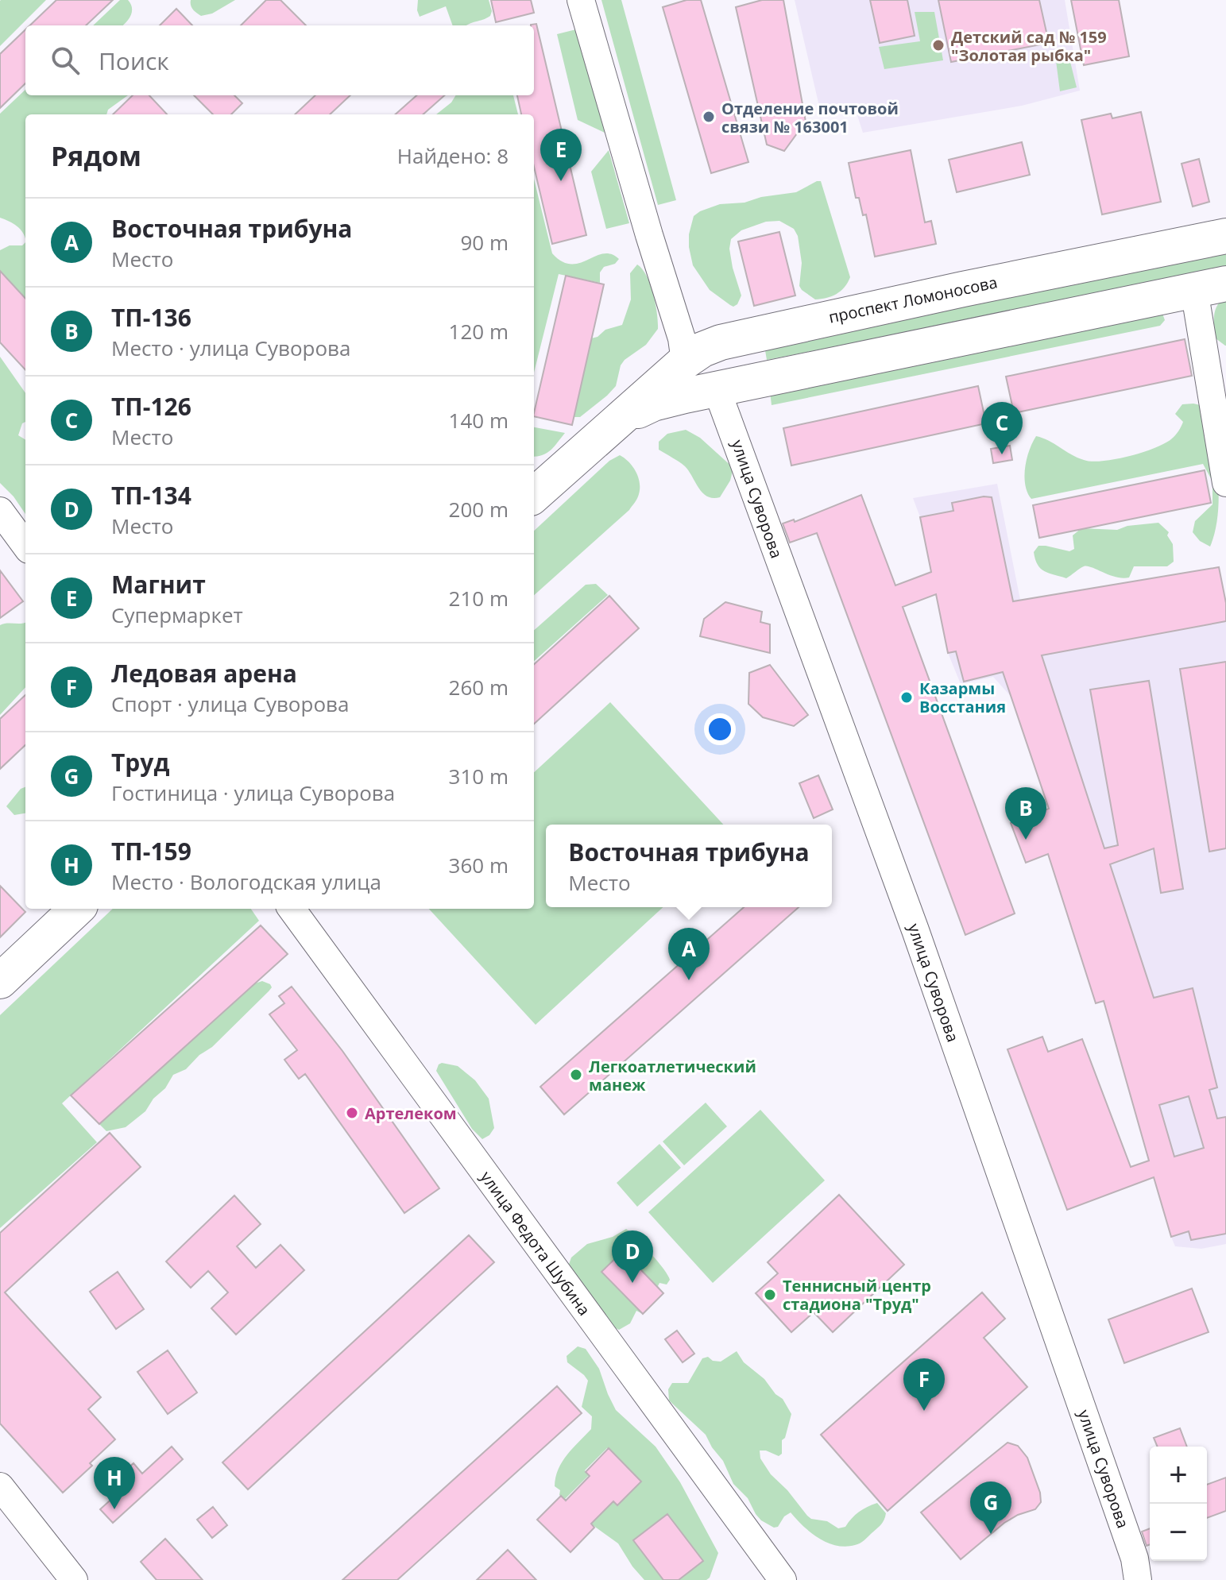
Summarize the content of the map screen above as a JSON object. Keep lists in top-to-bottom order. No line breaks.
{"streets":{"main road":["проспект Ломоносова"],"street":["улица Суворова","улица Федота Шубина"]},"crossings":[["проспект Ломоносова","улица Суворова"]],"places":["Детский сад № 159 \"Золотая рыбка\"","Отделение почтовой связи № 163001","Казармы Восстания","Легкоатлетический манеж","Артелеком","Теннисный центр стадиона \"Труд\""],"page":{"search":"Поиск","heading":["Рядом","Найдено: 8"],"pins":["E","C","B","A","D","F","H","G"],"list":[{"mark":"A","name":"Восточная трибуна","note":"Место","value":"90 m"},{"mark":"B","name":"ТП-136","note":"Место · улица Суворова","value":"120 m"},{"mark":"C","name":"ТП-126","note":"Место","value":"140 m"},{"mark":"D","name":"ТП-134","note":"Место","value":"200 m"},{"mark":"E","name":"Магнит","note":"Супермаркет","value":"210 m"},{"mark":"F","name":"Ледовая арена","note":"Спорт · улица Суворова","value":"260 m"},{"mark":"G","name":"Труд","note":"Гостиница · улица Суворова","value":"310 m"},{"mark":"H","name":"ТП-159","note":"Место · Вологодская улица","value":"360 m"}],"popup":["Восточная трибуна","Место"],"map_buttons":["+","−"]}}
